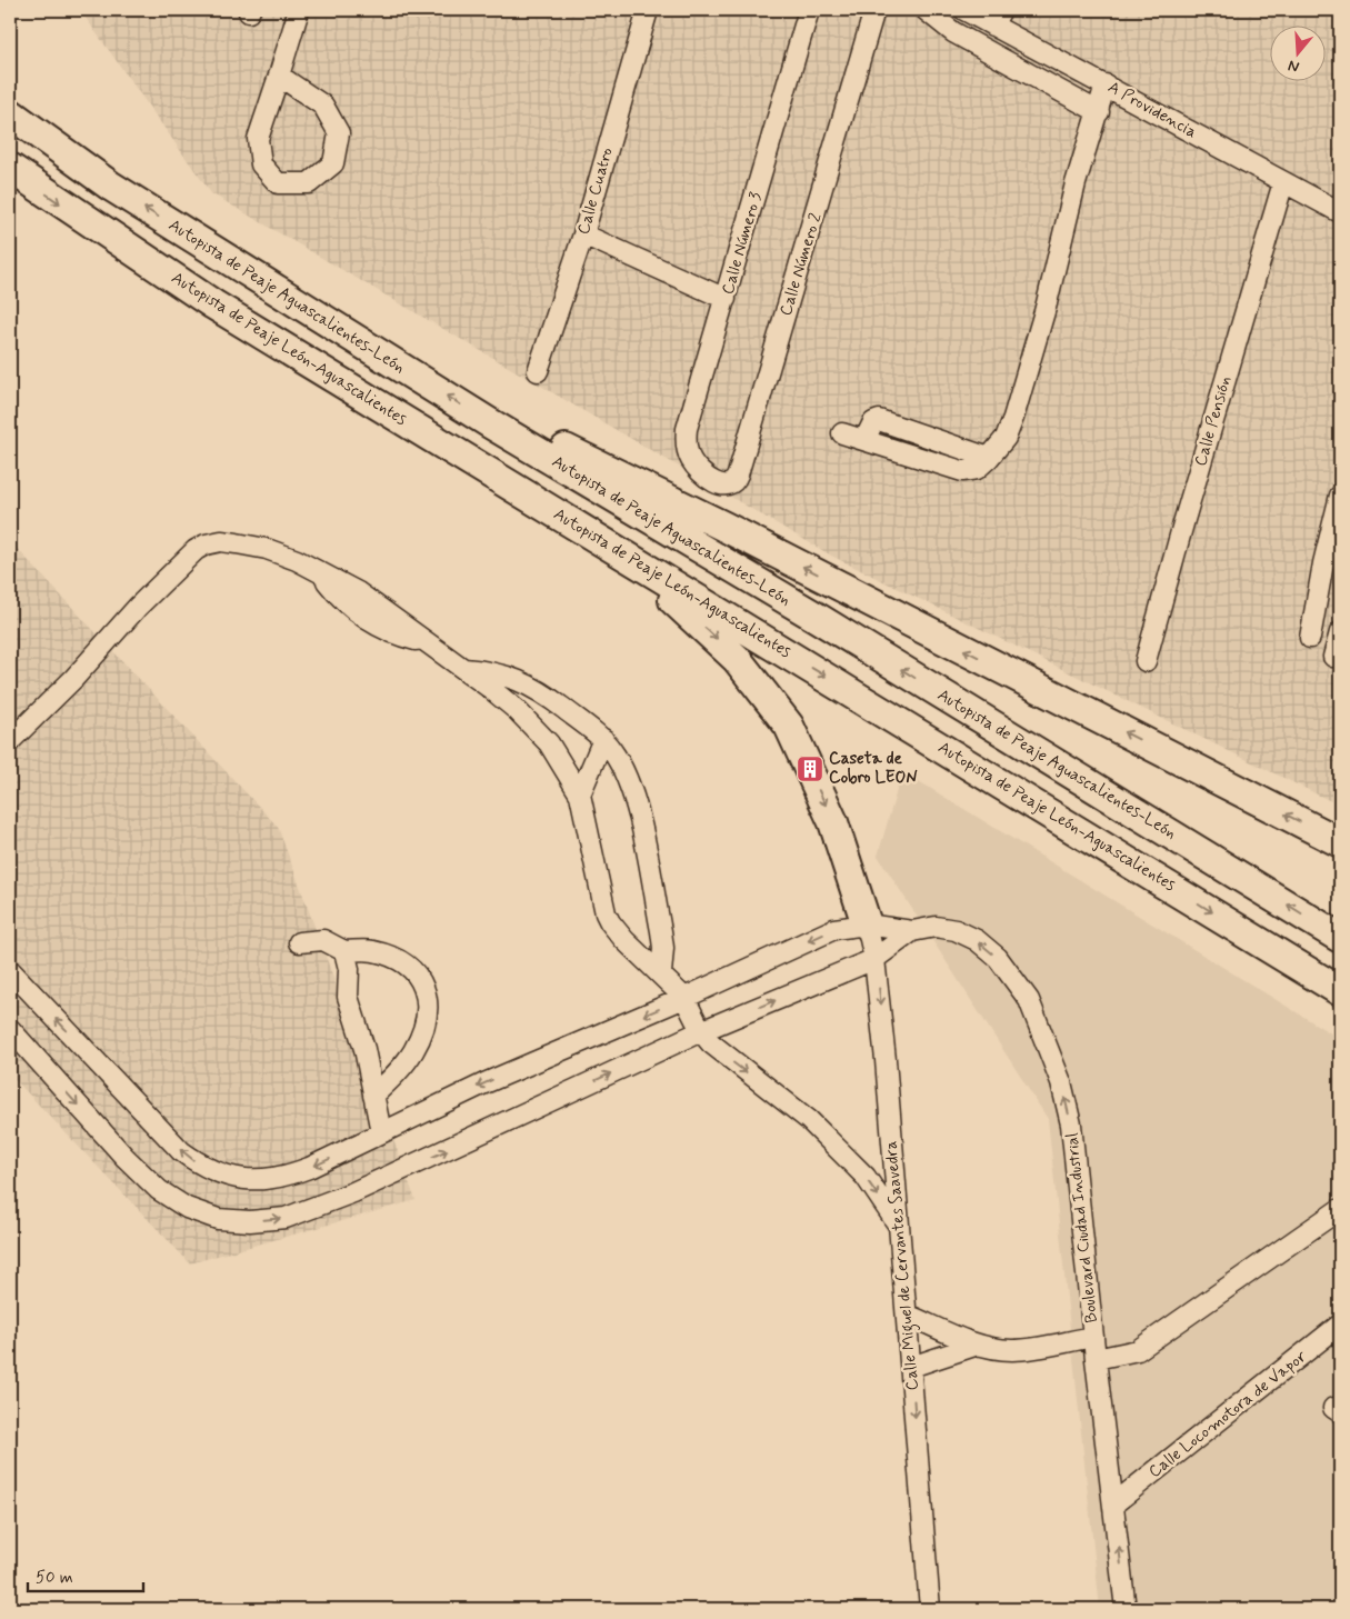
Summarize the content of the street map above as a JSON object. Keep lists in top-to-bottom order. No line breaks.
{"streets":{"highway":["Autopista de Peaje Aguascalientes-León","Autopista de Peaje León-Aguascalientes"],"street":["A Providencia","Calle Cuatro","Calle Número 3","Calle Número 2","Calle Pensión","Boulevard Ciudad Industrial","Calle Miguel de Cervantes Saavedra","Calle Locomotora de Vapor"]},"crossings":[["A Providencia","Calle Pensión"],["Calle Número 3","Calle Número 2"],["Boulevard Ciudad Industrial","Calle Miguel de Cervantes Saavedra"],["Boulevard Ciudad Industrial","Calle Locomotora de Vapor"]],"one_way":["Calle Miguel de Cervantes Saavedra"],"places":{"building":["Caseta de Cobro LEON"]},"scale_bar":"50 m","north":"bottom"}
